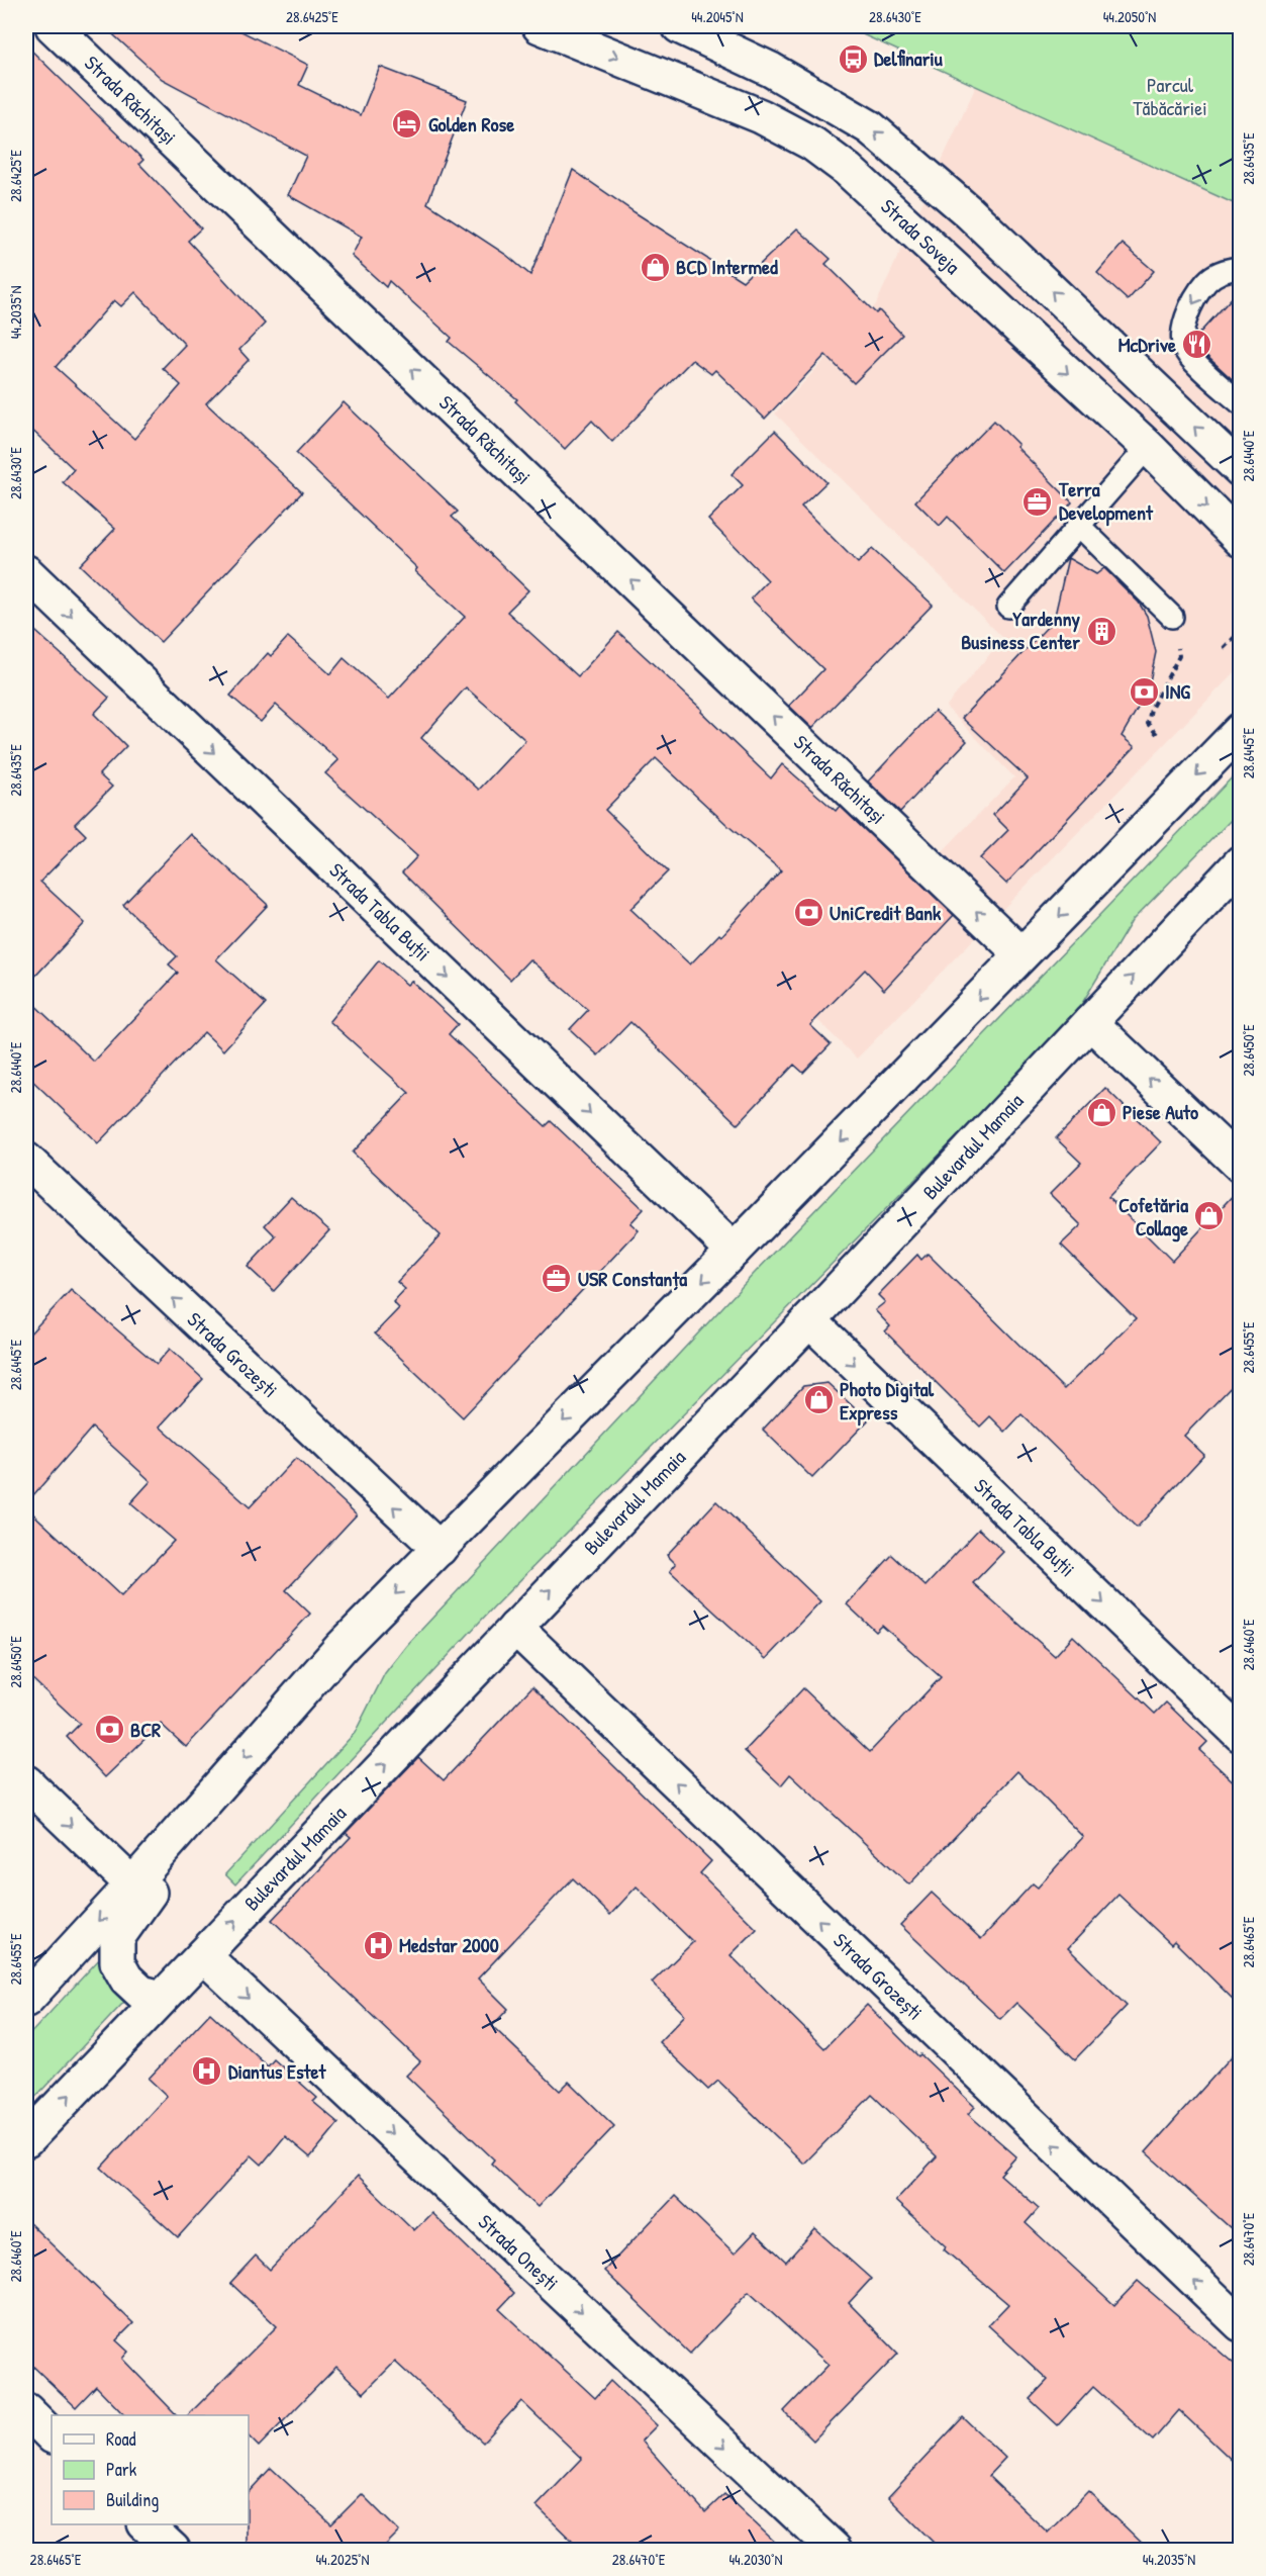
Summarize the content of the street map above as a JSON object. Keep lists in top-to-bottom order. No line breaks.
{"streets":{"street":["Strada Răchitași","Strada Soveja","Strada Tabla Buții","Bulevardul Mamaia","Strada Grozești","Strada Onești"]},"crossings":[["Strada Tabla Buții","Bulevardul Mamaia"],["Bulevardul Mamaia","Strada Grozești"],["Bulevardul Mamaia","Strada Onești"]],"one_way":["Strada Răchitași","Strada Tabla Buții","Strada Grozești","Strada Onești"],"parks":["Parcul Tăbăcăriei"],"places":{"bus stop":["Delfinariu"],"hotel":["Golden Rose"],"shop":["BCD Intermed","Piese Auto","Cofetăria Collage","Photo Digital Express"],"restaurant":["McDrive"],"office":["Terra Development","USR Constanța"],"building":["Yardenny Business Center"],"bank":["ING","UniCredit Bank","BCR"],"hospital":["Medstar 2000","Diantus Estet"]},"legend":["Road","Park","Building"],"coordinates":["28.6425°E","44.2045°N","28.6430°E","44.2050°N","28.6435°E","44.2035°N","28.6440°E","28.6445°E","28.6450°E","28.6455°E","28.6460°E","28.6465°E","28.6470°E","44.2025°N","44.2030°N"]}
